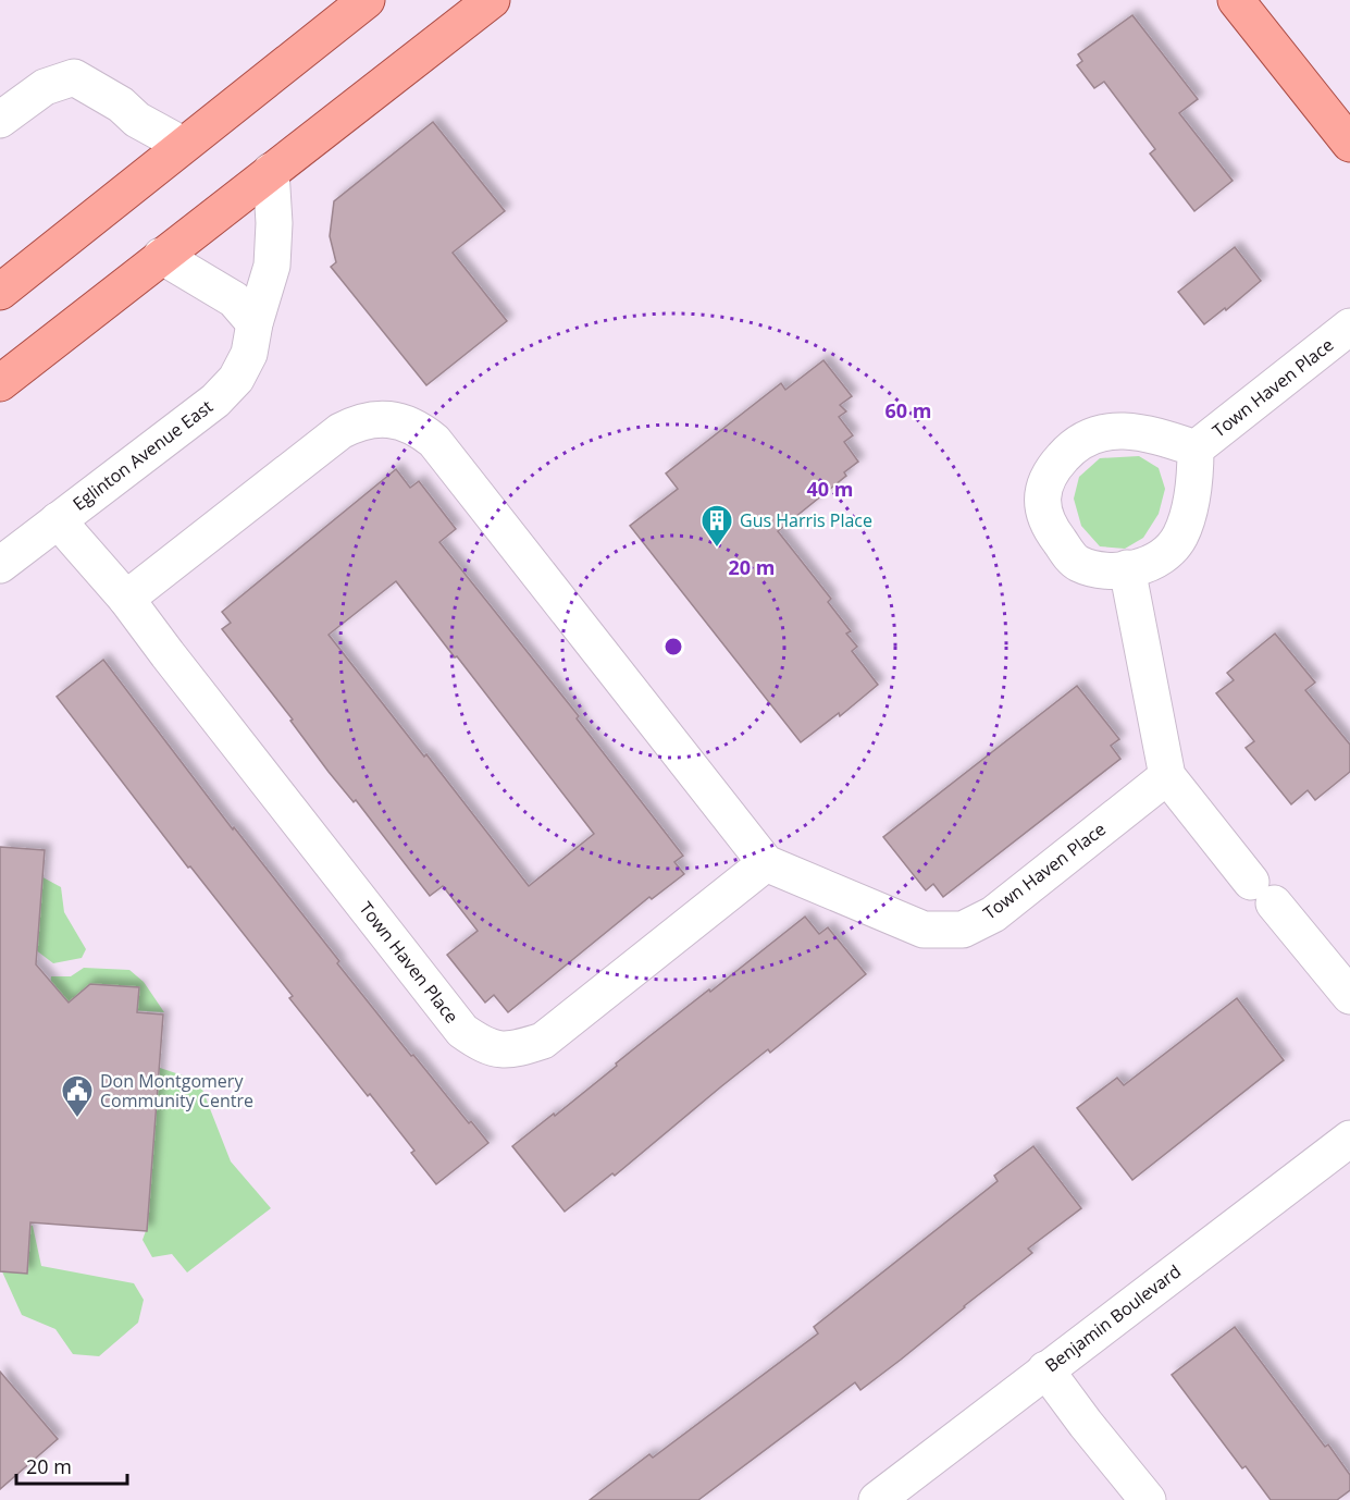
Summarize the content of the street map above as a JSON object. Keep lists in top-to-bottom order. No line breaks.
{"streets":{"street":["Town Haven Place","Eglinton Avenue East","Benjamin Boulevard"]},"crossings":[["Town Haven Place","Eglinton Avenue East"]],"places":{"building":["Gus Harris Place"],"public building":["Don Montgomery Community Centre"]},"scale_bar":"20 m","rings":["60 m","40 m","20 m"]}
